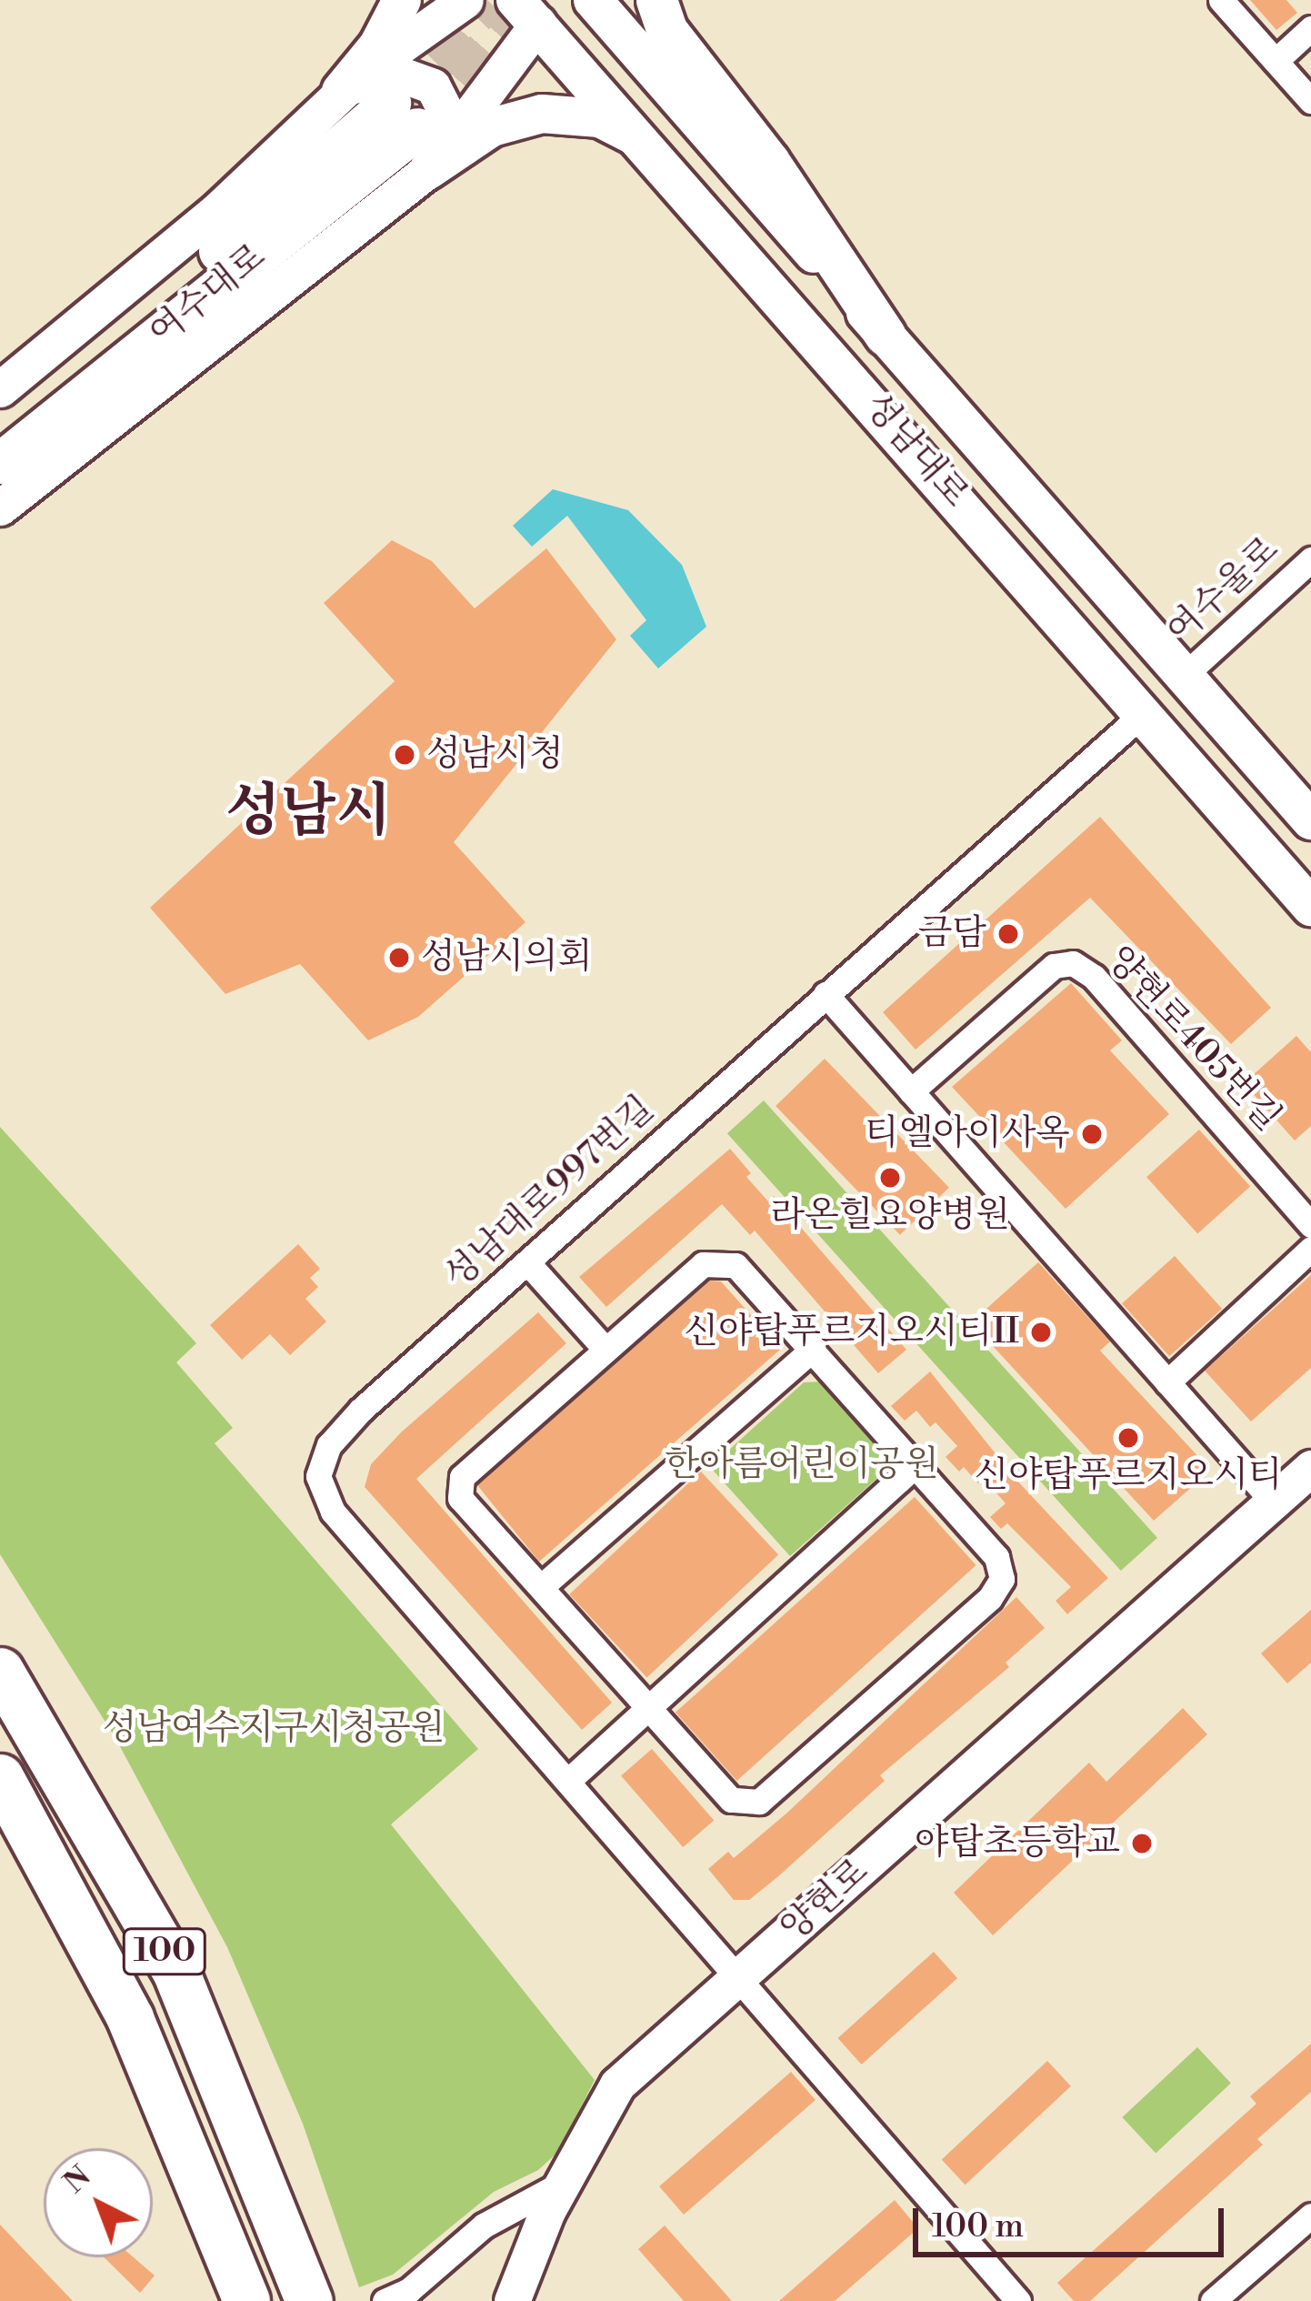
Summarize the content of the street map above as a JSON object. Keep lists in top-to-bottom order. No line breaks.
{"streets":{"highway":["여수대로","100"],"main road":["성남대로","양현로"],"street":["여수울로","양현로405번길","성남대로997번길"]},"crossings":[["성남대로","여수울로"],["성남대로","성남대로997번길"],["성남대로997번길","양현로"]],"districts":["성남시"],"parks":["한아름어린이공원","성남여수지구시청공원"],"places":["성남시청","금담","성남시의회","티엘아이사옥","라온힐요양병원","신야탑푸르지오시티II","신야탑푸르지오시티","야탑초등학교"],"scale_bar":"100 m","north":"top left"}
